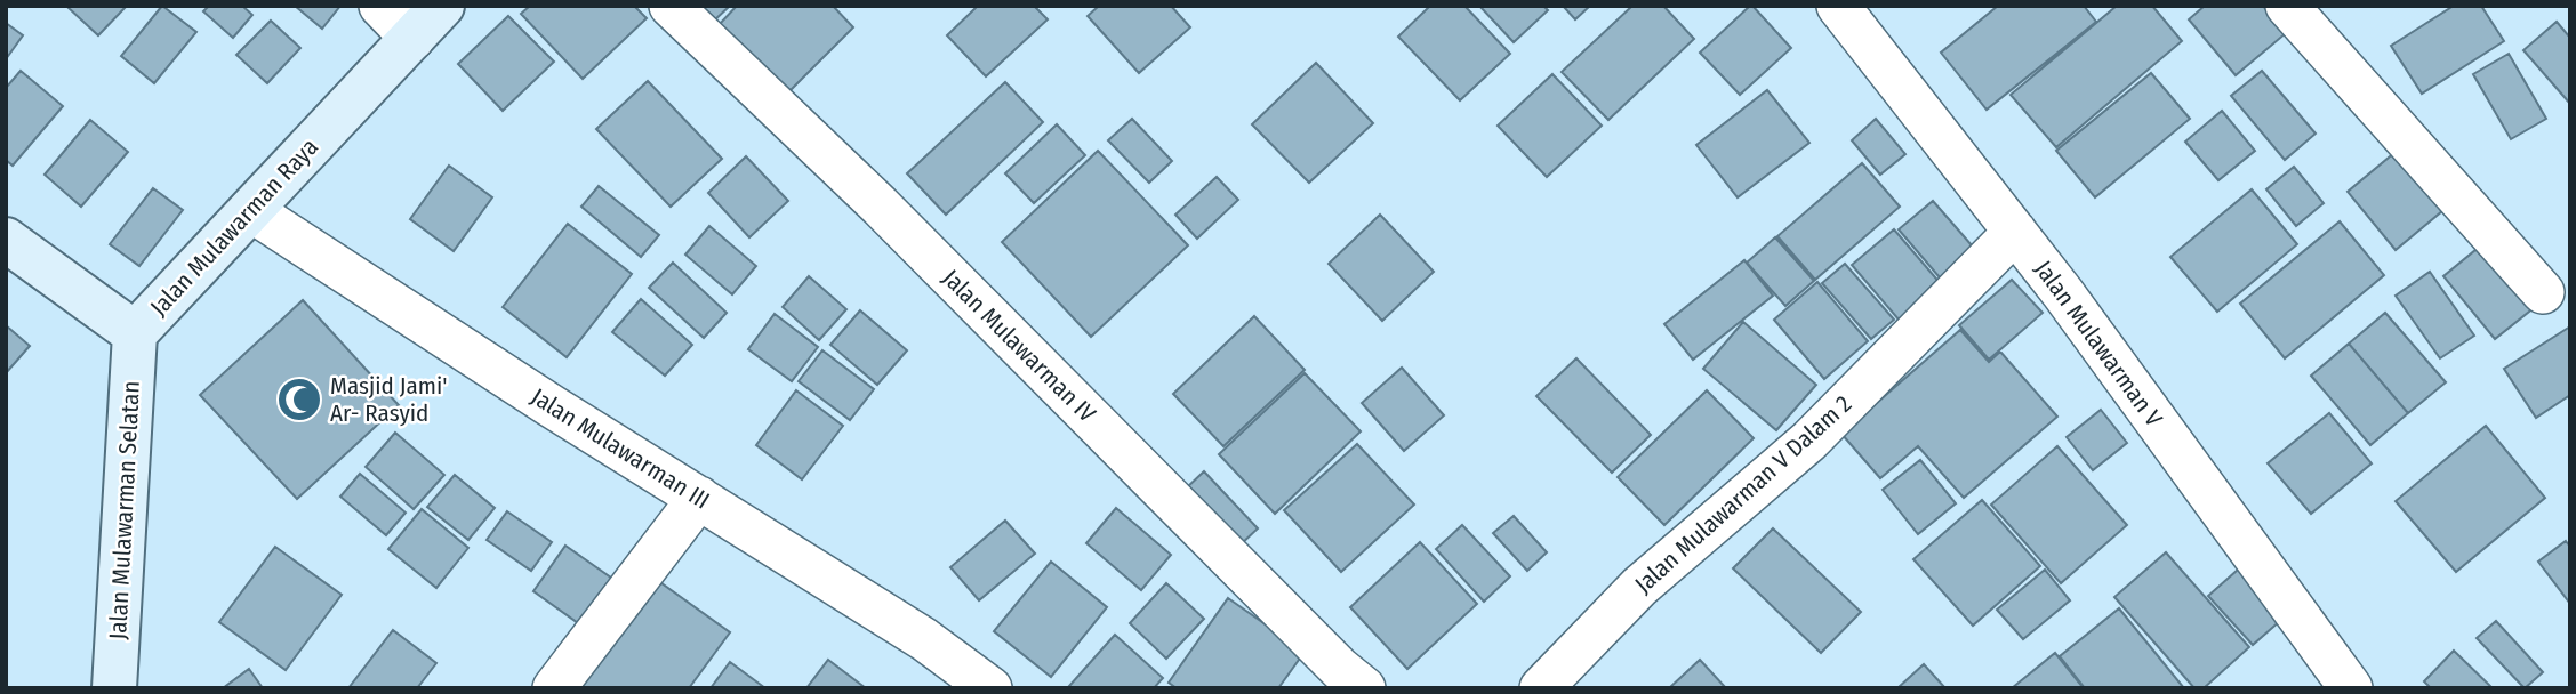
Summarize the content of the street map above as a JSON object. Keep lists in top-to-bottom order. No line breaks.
{"streets":{"main road":["Jalan Mulawarman Raya","Jalan Mulawarman Selatan"],"street":["Jalan Mulawarman V","Jalan Mulawarman IV","Jalan Mulawarman III","Jalan Mulawarman V Dalam 2"]},"crossings":[["Jalan Mulawarman Raya","Jalan Mulawarman III"],["Jalan Mulawarman Raya","Jalan Mulawarman Selatan"],["Jalan Mulawarman V","Jalan Mulawarman V Dalam 2"]],"places":{"mosque":["Masjid Jami' Ar- Rasyid"]}}
